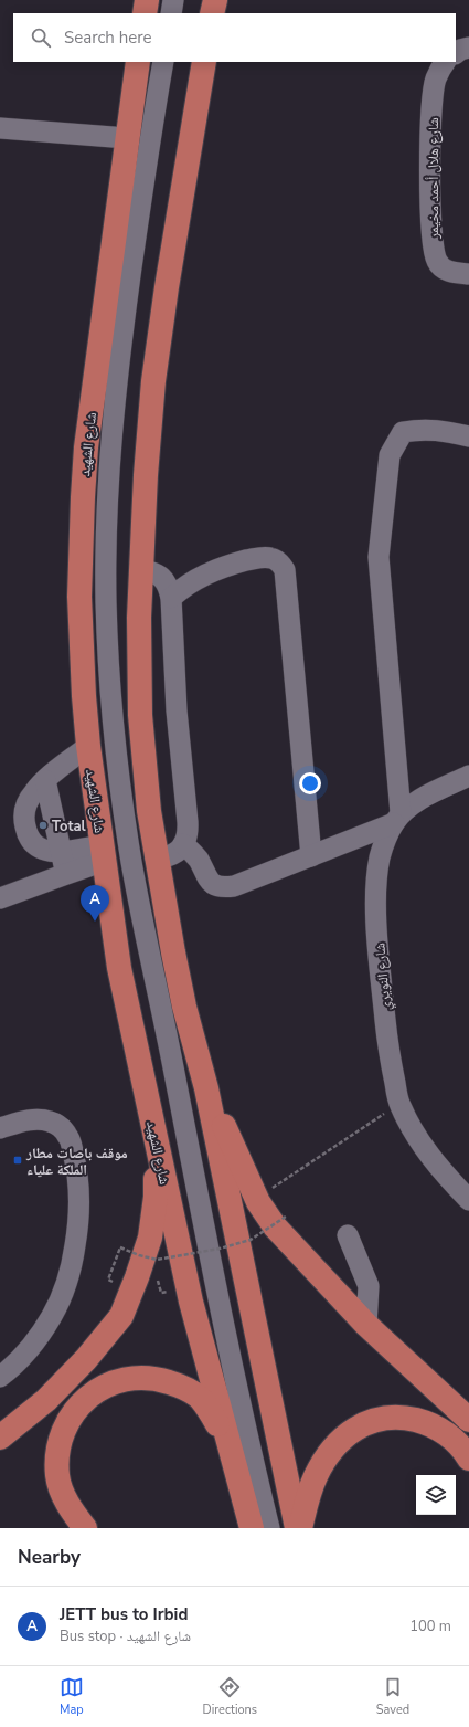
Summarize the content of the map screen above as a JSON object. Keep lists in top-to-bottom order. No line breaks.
{"streets":{"highway":["شارع الشهيد"],"street":["شارع هلال أحمد مخيمر","شارع النويري"]},"places":{"other":["Total"],"transit":["موقف باصات مطار الملكة علياء"]},"page":{"search":"Search here","pins":"A","heading":"Nearby","list":[{"mark":"A","name":"JETT bus to Irbid","note":"Bus stop · شارع الشهيد","value":"100 m"}],"nav":["Map","Directions","Saved"]}}
